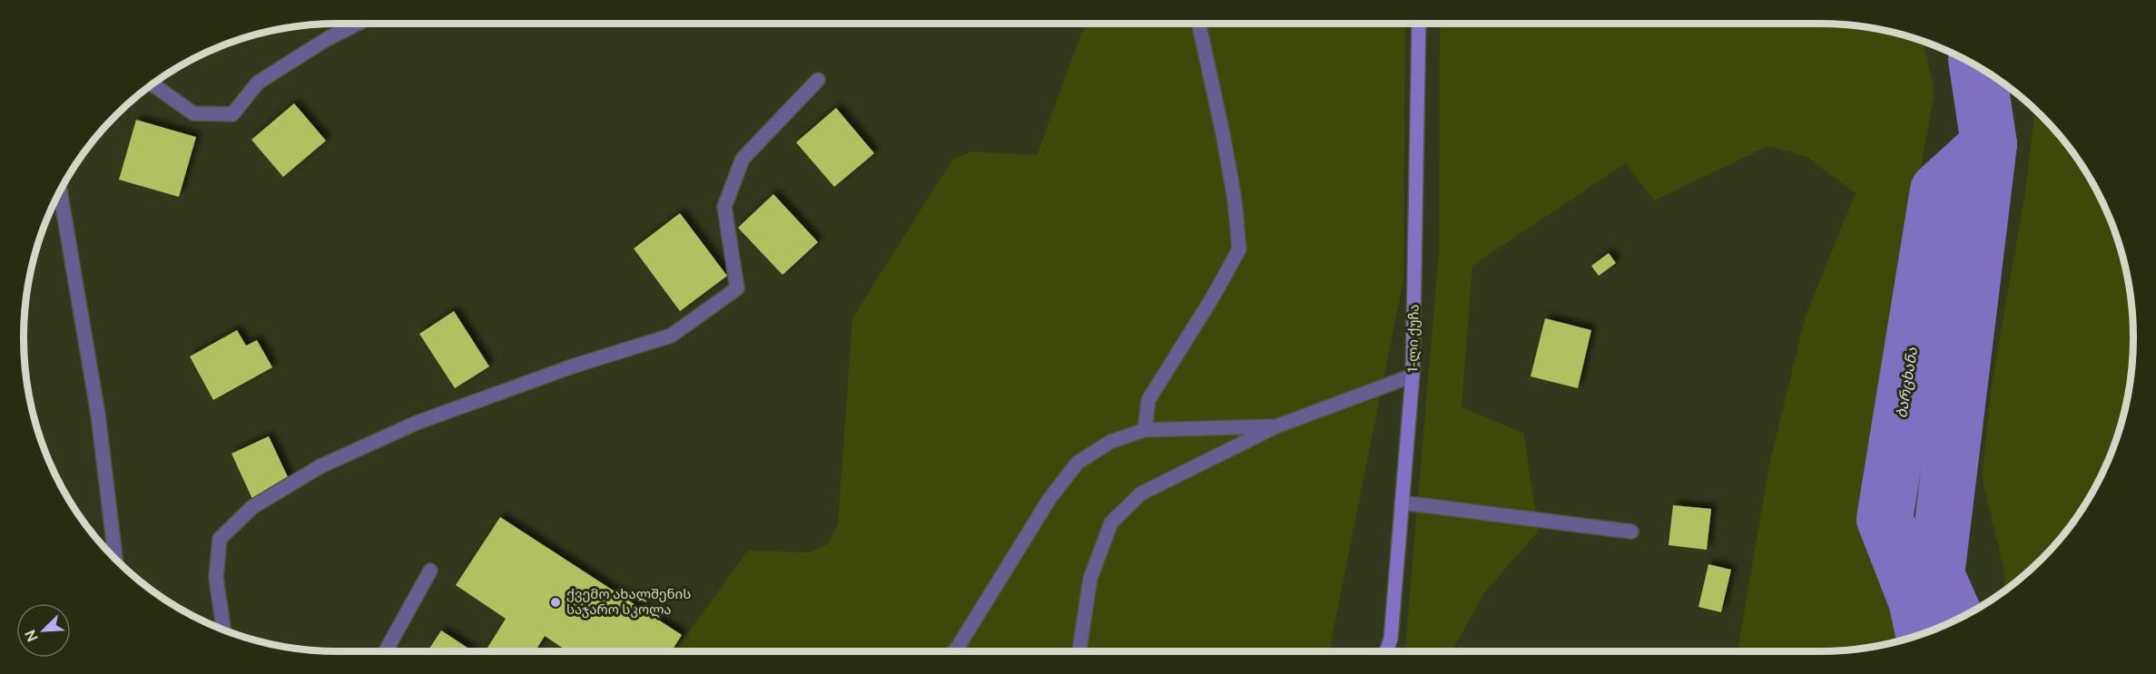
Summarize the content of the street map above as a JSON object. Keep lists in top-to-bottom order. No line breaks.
{"streets":{"street":["1-ლი ქუჩა"]},"water":["ბარცხანა"],"places":["ქვემო ახალშენის საჯარო სკოლა"],"north":"bottom left"}
